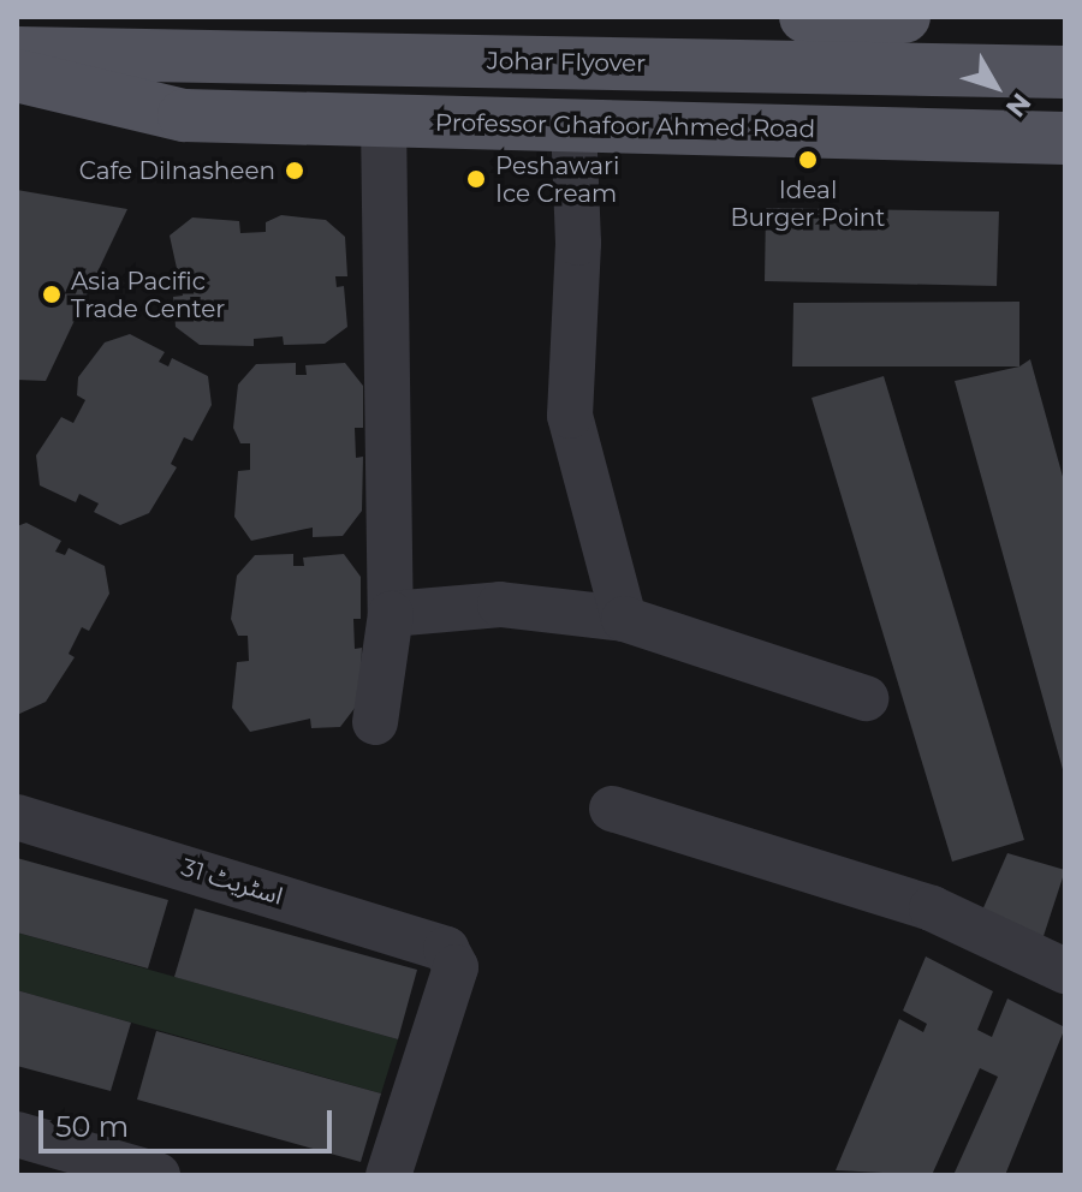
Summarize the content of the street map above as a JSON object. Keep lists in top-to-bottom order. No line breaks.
{"streets":{"main road":["Johar Flyover","Professor Ghafoor Ahmed Road"],"street":["اسٹریٹ 31"]},"places":["Ideal Burger Point","Cafe Dilnasheen","Peshawari Ice Cream","Asia Pacific Trade Center"],"scale_bar":"50 m","north":"bottom right"}
